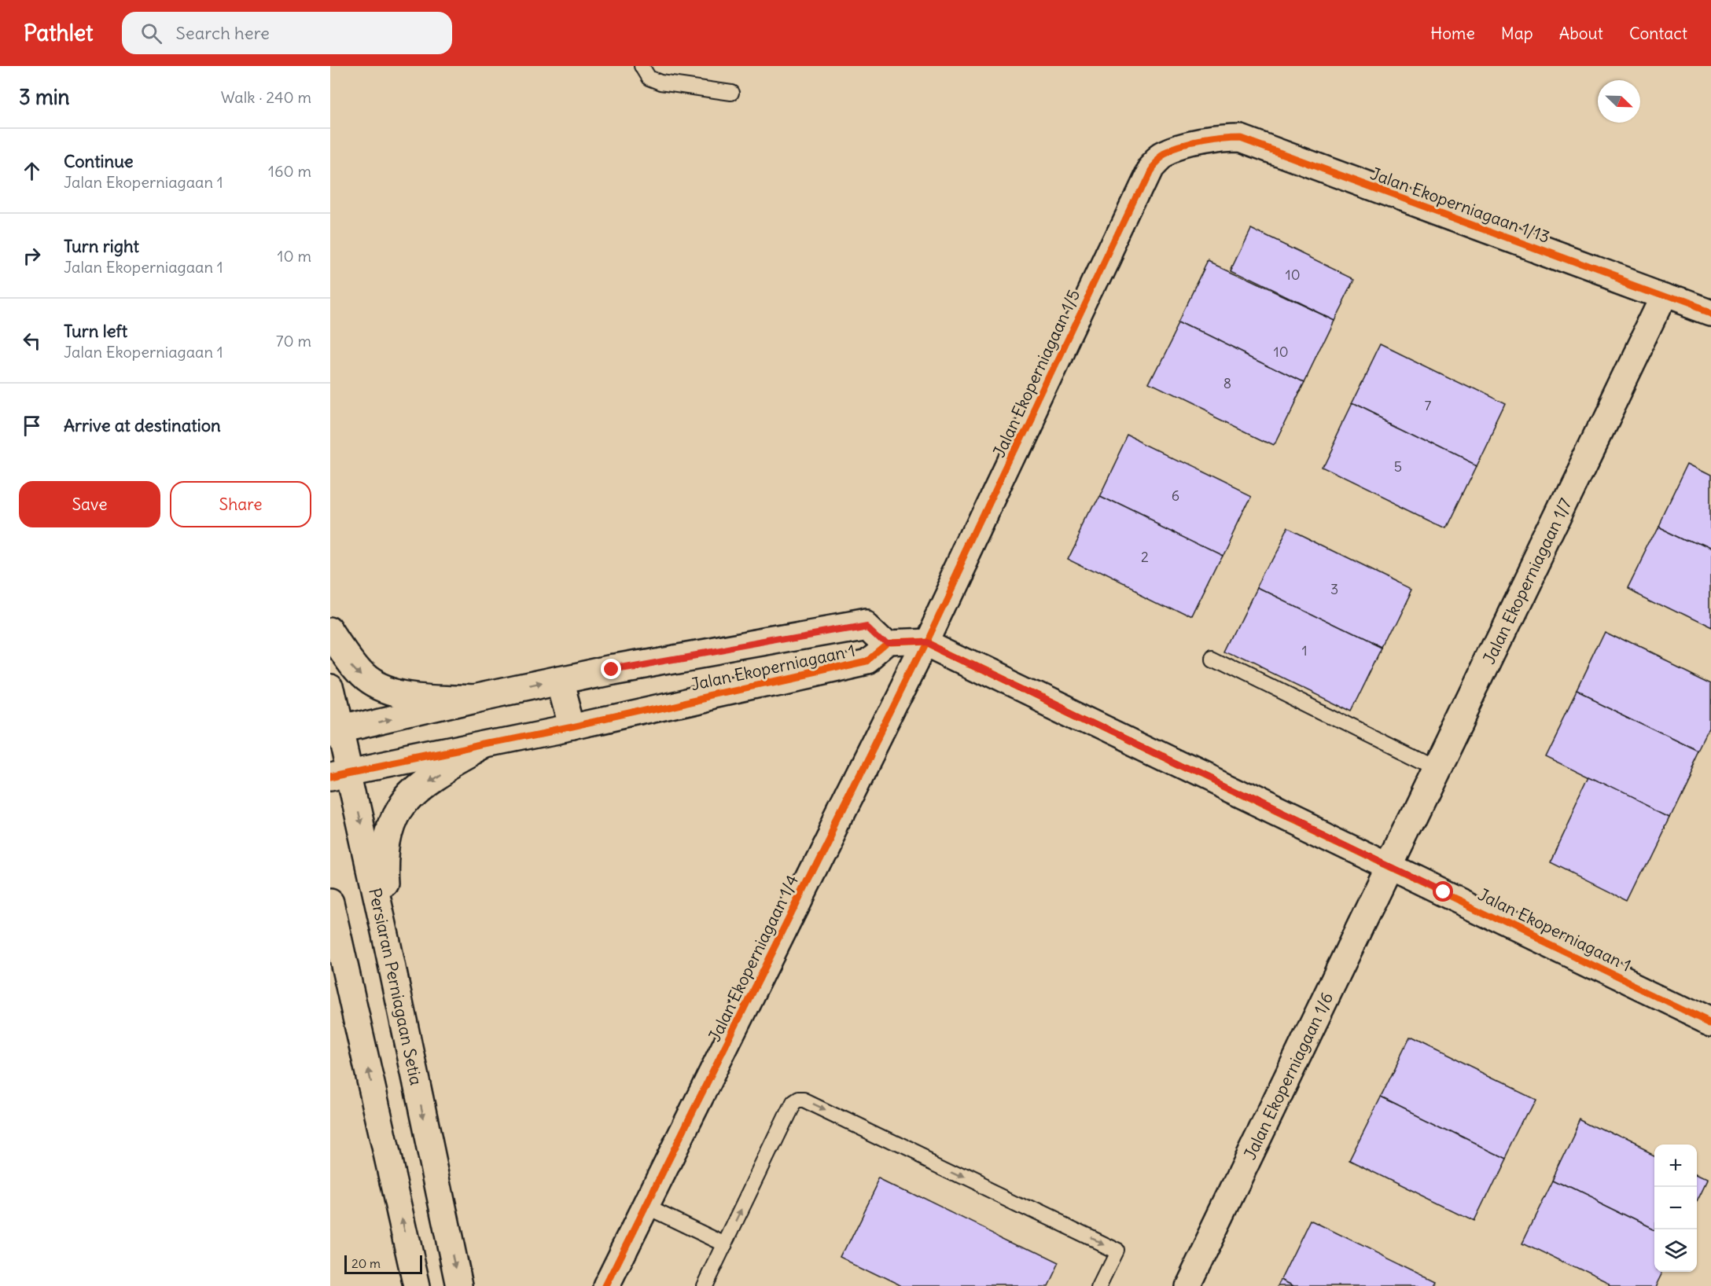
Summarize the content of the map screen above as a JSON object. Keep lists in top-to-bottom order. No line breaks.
{"streets":{"street":["Jalan Ekoperniagaan 1/13","Jalan Ekoperniagaan 1/5","Jalan Ekoperniagaan 1/7","Jalan Ekoperniagaan 1","Jalan Ekoperniagaan 1/4","Persiaran Perniagaan Setia","Jalan Ekoperniagaan 1/6"]},"crossings":[["Jalan Ekoperniagaan 1/13","Jalan Ekoperniagaan 1/5"],["Jalan Ekoperniagaan 1/13","Jalan Ekoperniagaan 1/7"],["Jalan Ekoperniagaan 1/5","Jalan Ekoperniagaan 1"],["Jalan Ekoperniagaan 1/5","Jalan Ekoperniagaan 1/4"],["Jalan Ekoperniagaan 1/7","Jalan Ekoperniagaan 1"],["Jalan Ekoperniagaan 1/7","Jalan Ekoperniagaan 1/6"],["Jalan Ekoperniagaan 1","Jalan Ekoperniagaan 1/4"],["Jalan Ekoperniagaan 1","Persiaran Perniagaan Setia"],["Jalan Ekoperniagaan 1","Jalan Ekoperniagaan 1/6"]],"house_numbers":["10","10","8","7","5","6","2","3","1"],"scale_bar":"20 m","north":"bottom right","page":{"header":"Pathlet","search":"Search here","nav":["Home","Map","About","Contact"],"heading":["3 min","Walk · 240 m"],"list":[["Continue","Jalan Ekoperniagaan 1","160 m"],["Turn right","Jalan Ekoperniagaan 1","10 m"],["Turn left","Jalan Ekoperniagaan 1","70 m"],"Arrive at destination"],"buttons":["Save","Share"],"map_buttons":["+","−"],"scale":"20 m"}}
